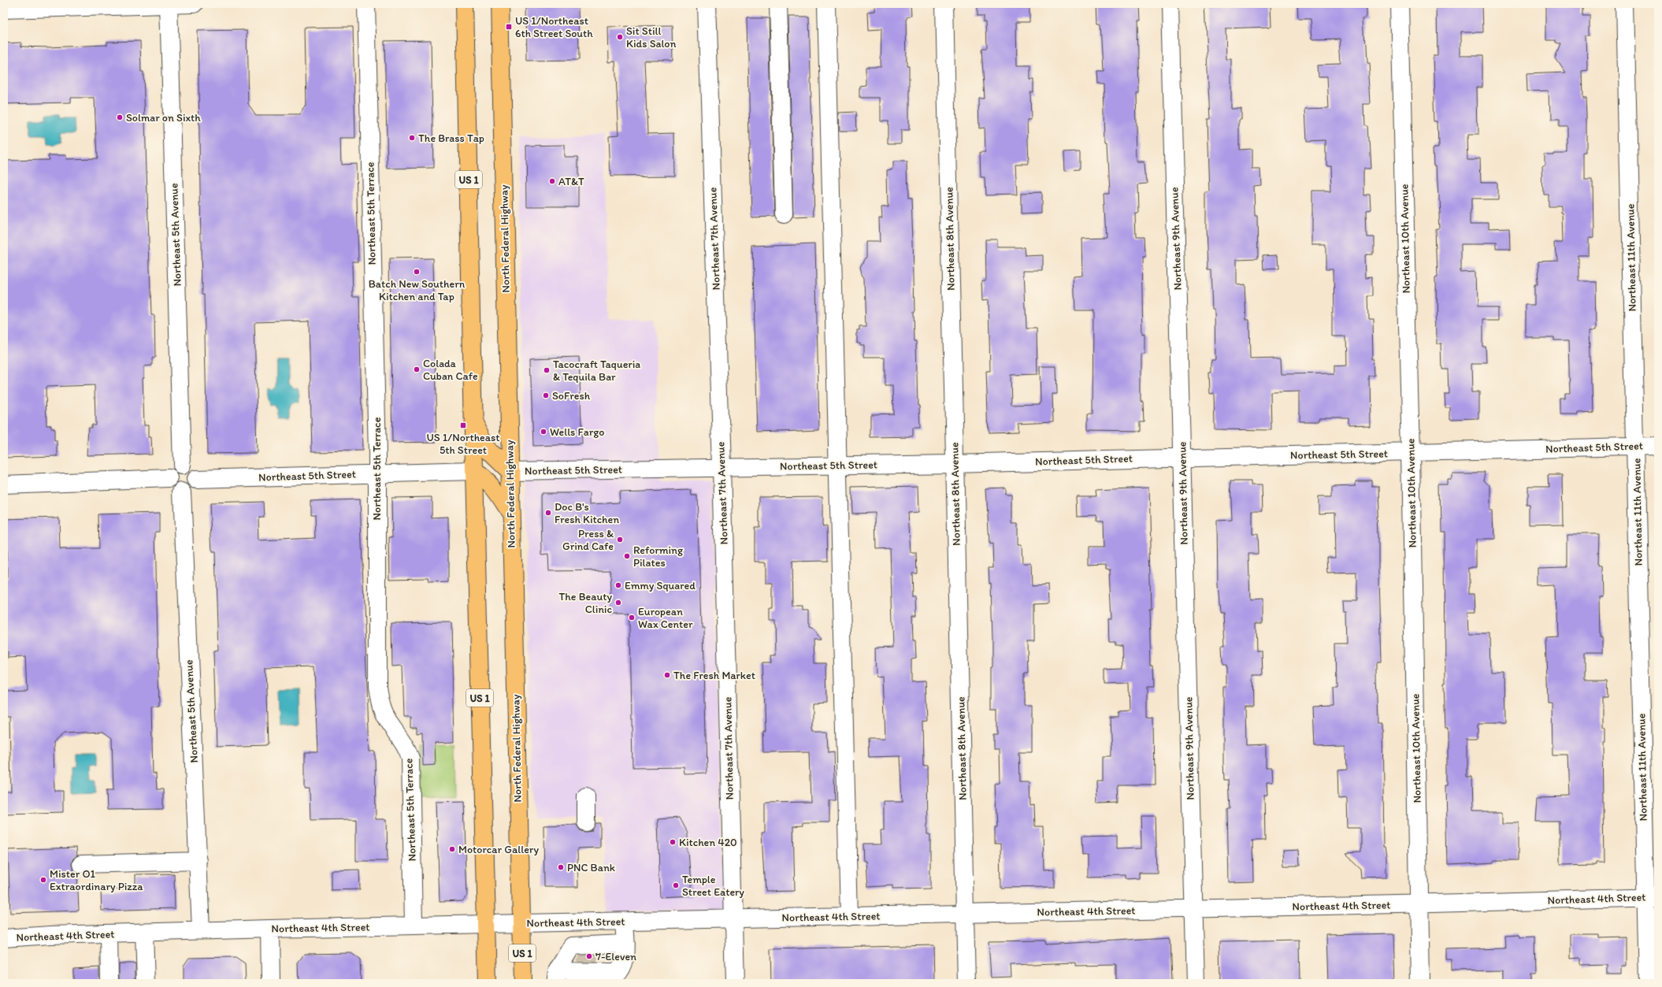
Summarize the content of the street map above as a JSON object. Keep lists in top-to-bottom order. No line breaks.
{"streets":{"main road":["US 1","North Federal Highway"],"street":["Northeast 5th Terrace","Northeast 5th Avenue","Northeast 7th Avenue","Northeast 8th Avenue","Northeast 9th Avenue","Northeast 10th Avenue","Northeast 11th Avenue","Northeast 5th Street","Northeast 4th Street"]},"crossings":[["US 1","Northeast 5th Street"],["US 1","Northeast 4th Street"],["Northeast 5th Terrace","Northeast 5th Street"],["Northeast 5th Terrace","Northeast 4th Street"],["Northeast 5th Avenue","Northeast 5th Street"],["Northeast 5th Avenue","Northeast 4th Street"],["North Federal Highway","Northeast 5th Street"],["North Federal Highway","Northeast 4th Street"],["Northeast 7th Avenue","Northeast 5th Street"],["Northeast 7th Avenue","Northeast 4th Street"],["Northeast 8th Avenue","Northeast 5th Street"],["Northeast 8th Avenue","Northeast 4th Street"],["Northeast 9th Avenue","Northeast 5th Street"],["Northeast 9th Avenue","Northeast 4th Street"],["Northeast 10th Avenue","Northeast 5th Street"],["Northeast 10th Avenue","Northeast 4th Street"],["Northeast 11th Avenue","Northeast 5th Street"],["Northeast 11th Avenue","Northeast 4th Street"]],"places":{"transit":["US 1/Northeast 6th Street South","US 1/Northeast 5th Street"],"other":["Sit Still Kids Salon","Solmar on Sixth","The Brass Tap","AT&T","Batch New Southern Kitchen and Tap","Colada Cuban Cafe","Tacocraft Taqueria & Tequila Bar","SoFresh","Wells Fargo","Doc B's Fresh Kitchen","Press & Grind Cafe","Reforming Pilates","Emmy Squared","The Beauty Clinic","European Wax Center","The Fresh Market","Kitchen 420","Motorcar Gallery","PNC Bank","Mister O1 Extraordinary Pizza","Temple Street Eatery","7-Eleven"]}}
